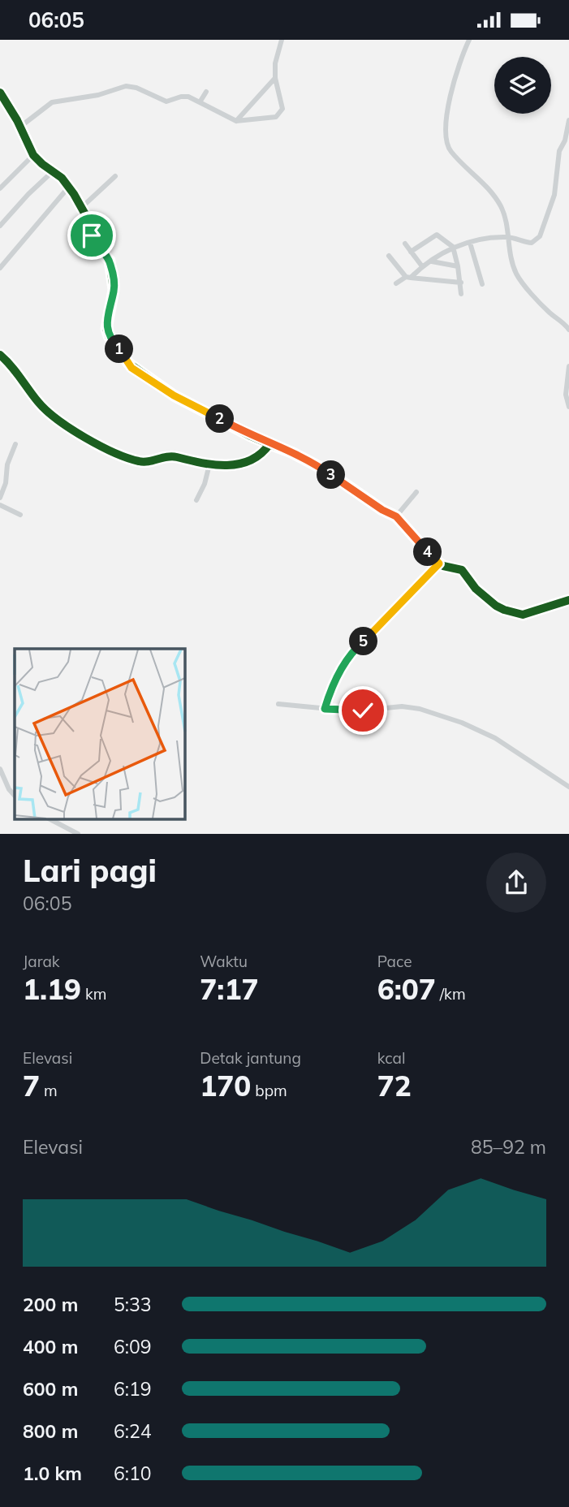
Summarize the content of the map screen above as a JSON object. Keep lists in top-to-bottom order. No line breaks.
{"page":{"status":"06:05","pins":["1","2","3","4","5"],"heading":["Lari pagi","06:05"],"stats":[["Jarak","1.19 km"],["Waktu","7:17"],["Pace","6:07 /km"],["Elevasi","7 m"],["Detak jantung","170 bpm"],["kcal","72"]],"chart":["Elevasi","85–92 m"],"list":[{"name":"200 m","note":"5:33"},{"name":"400 m","note":"6:09"},{"name":"600 m","note":"6:19"},{"name":"800 m","note":"6:24"},{"name":"1.0 km","note":"6:10"}]}}
